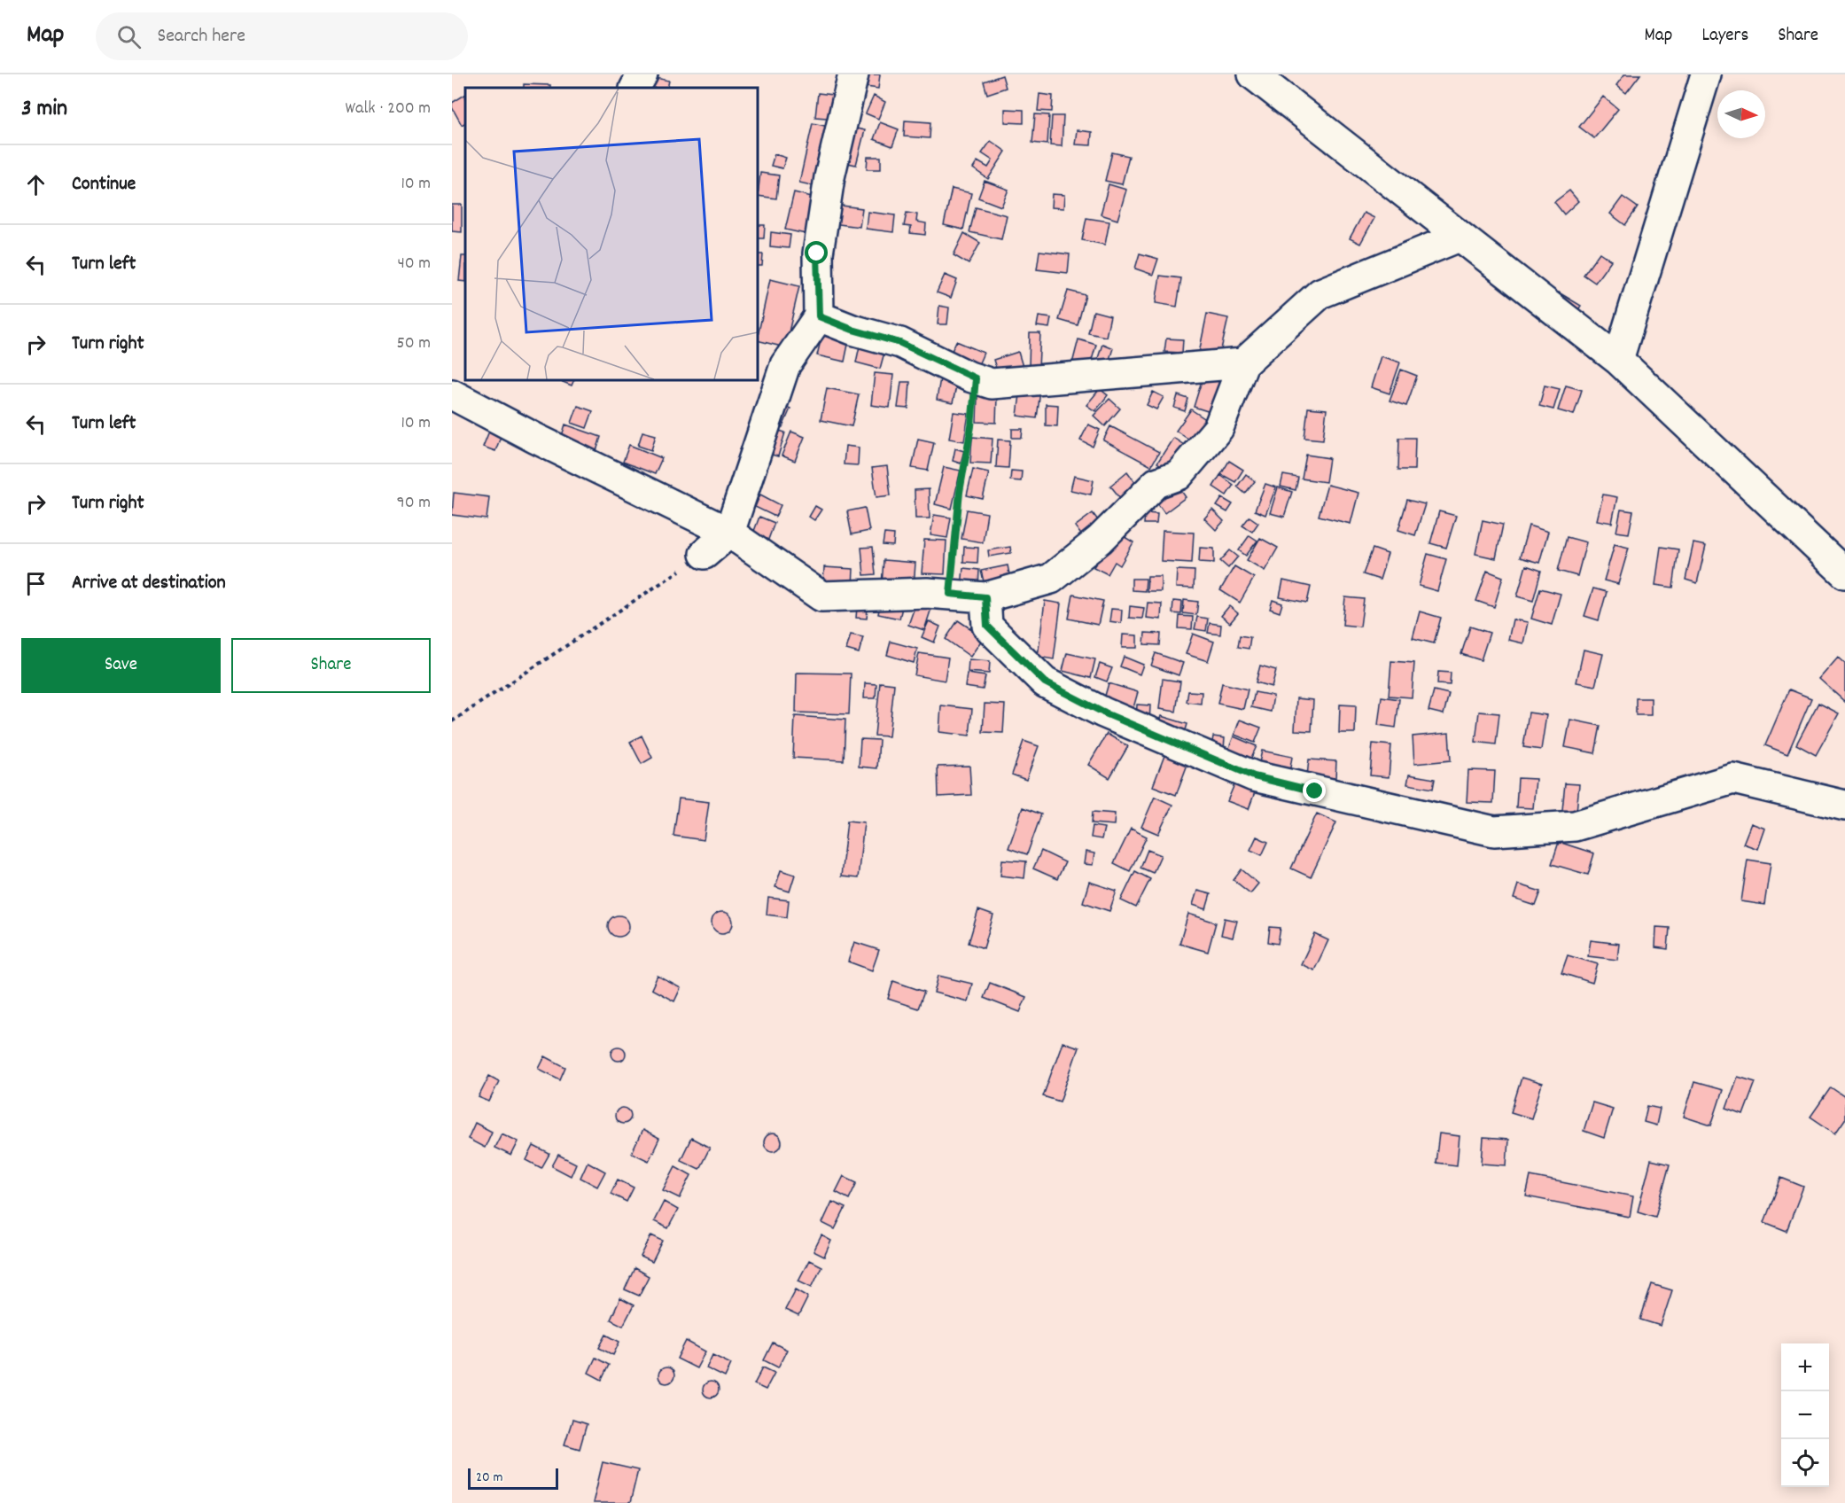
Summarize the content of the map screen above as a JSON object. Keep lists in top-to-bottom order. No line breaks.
{"scale_bar":"20 m","north":"right","page":{"header":"Map","search":"Search here","nav":["Map","Layers","Share"],"heading":["3 min","Walk · 200 m"],"list":[["Continue","10 m"],["Turn left","40 m"],["Turn right","50 m"],["Turn left","10 m"],["Turn right","90 m"],"Arrive at destination"],"buttons":["Save","Share"],"map_buttons":["+","−"],"scale":"20 m"}}
